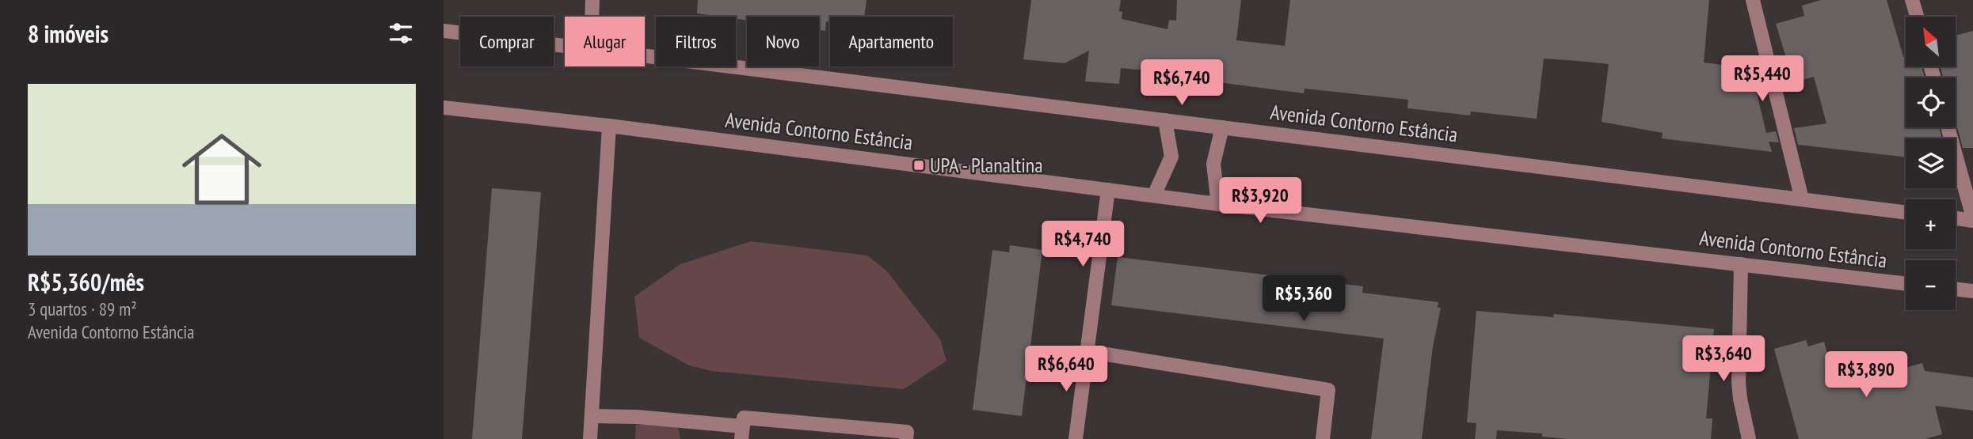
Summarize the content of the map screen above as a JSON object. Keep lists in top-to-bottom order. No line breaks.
{"streets":{"street":["Avenida Contorno Estância"]},"places":{"transit":["UPA - Planaltina"]},"north":"top left","page":{"heading":"8 imóveis","map_buttons":["+","−"],"chip":["Comprar","Alugar","Filtros","Novo","Apartamento"],"price":["R$5,440","R$6,740","R$3,920","R$4,740","R$5,360","R$3,640","R$6,640","R$3,890"],"list":[{"name":"R$5,360/mês","note":"3 quartos · 89 m² · Avenida Contorno Estância"}]}}
